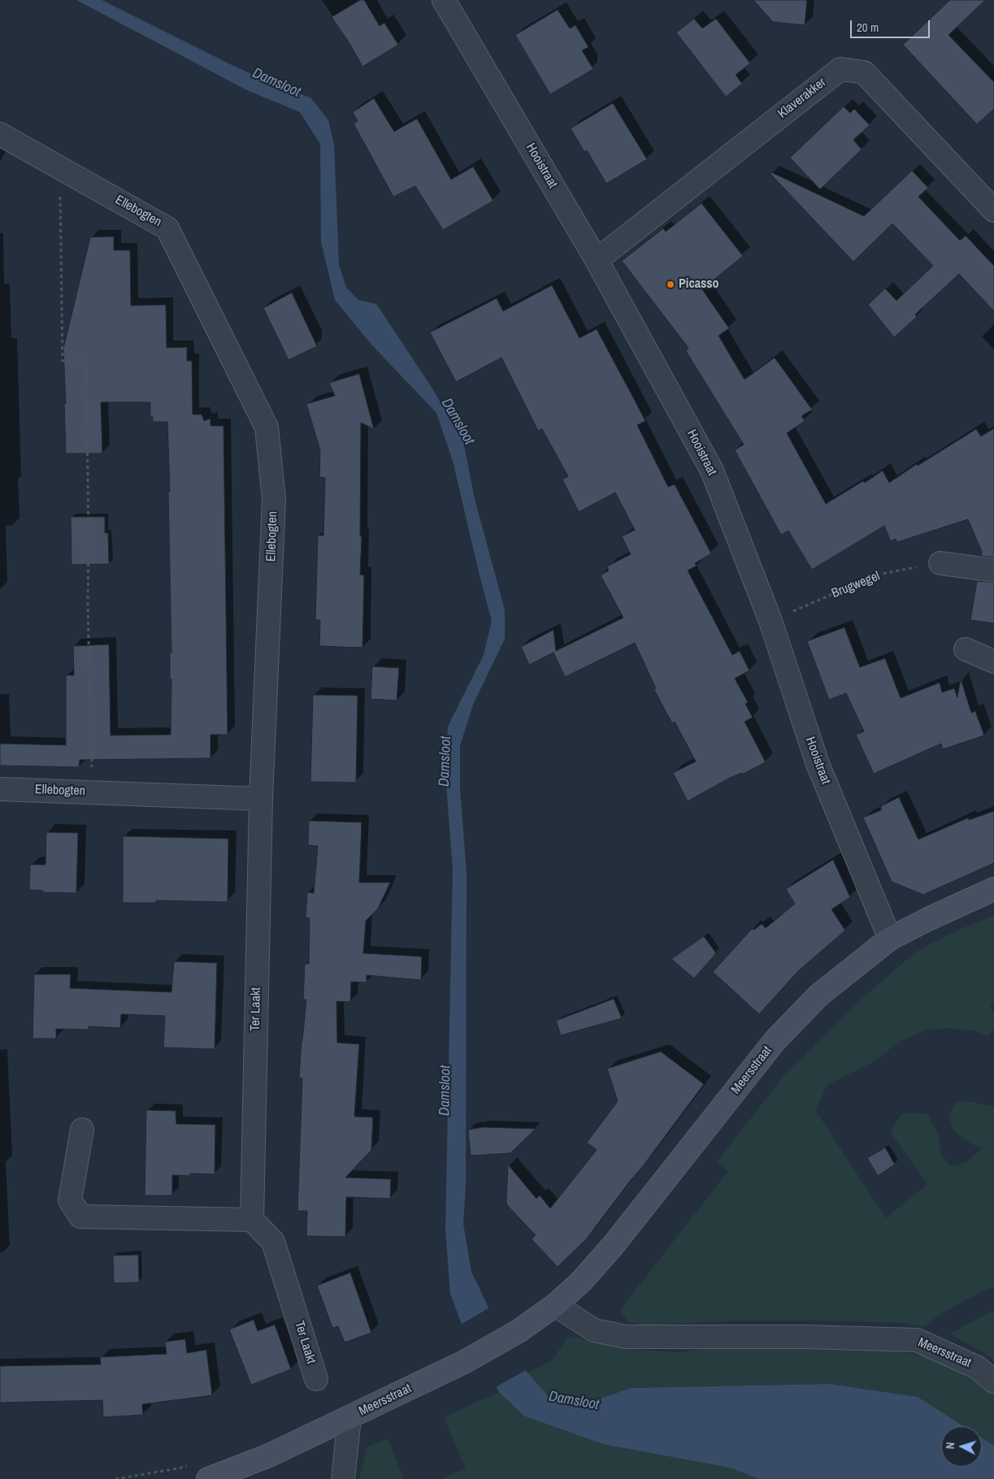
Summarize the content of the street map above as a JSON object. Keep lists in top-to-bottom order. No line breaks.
{"streets":{"main road":["Meersstraat"],"street":["Klaverakker","Hooistraat","Ellebogten","Ter Laakt"],"path":["Brugwegel"]},"crossings":[["Klaverakker","Hooistraat"],["Hooistraat","Brugwegel"],["Hooistraat","Meersstraat"],["Ellebogten","Ter Laakt"]],"water":["Damsloot"],"places":["Picasso"],"scale_bar":"20 m","north":"left"}
